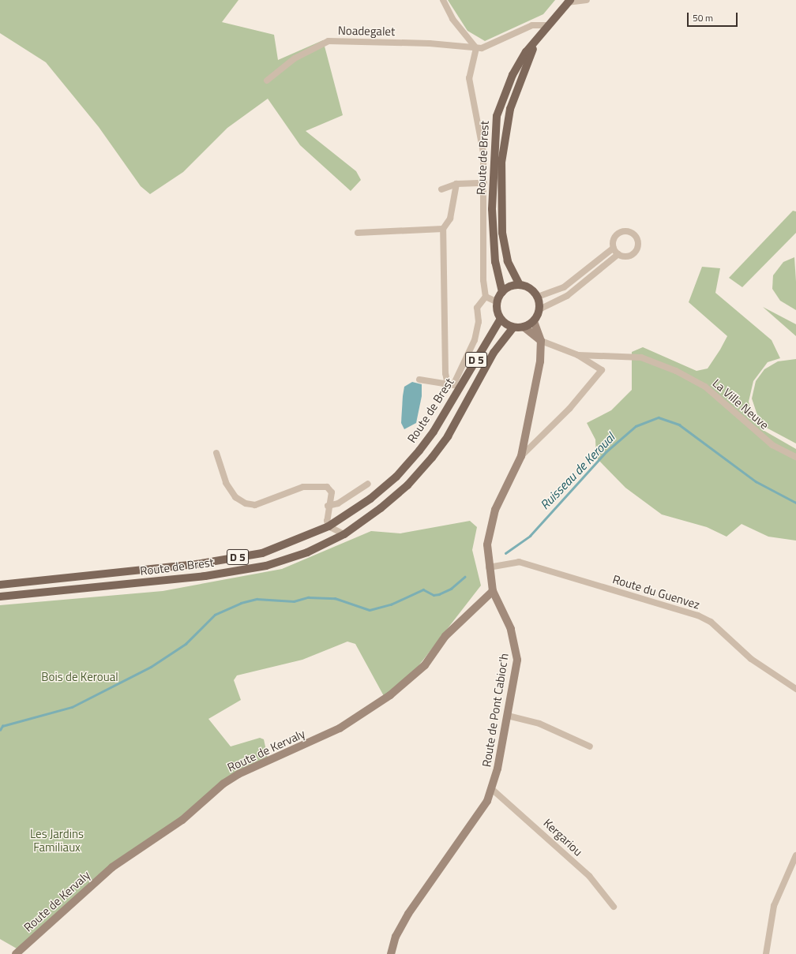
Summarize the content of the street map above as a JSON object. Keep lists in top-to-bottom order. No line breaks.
{"streets":{"main road":["Route de Brest","D 5"],"street":["Noadegalet","La Ville Neuve","Route du Guenvez","Route de Pont Cabioc'h","Route de Kervaly","Kergariou"]},"crossings":[["Route de Brest","Route de Pont Cabioc'h"],["Route du Guenvez","Route de Pont Cabioc'h"],["Route de Pont Cabioc'h","Route de Kervaly"],["Route de Pont Cabioc'h","Kergariou"]],"water":["Ruisseau de Keroual"],"parks":["Bois de Keroual","Les Jardins Familiaux"],"scale_bar":"50 m"}
